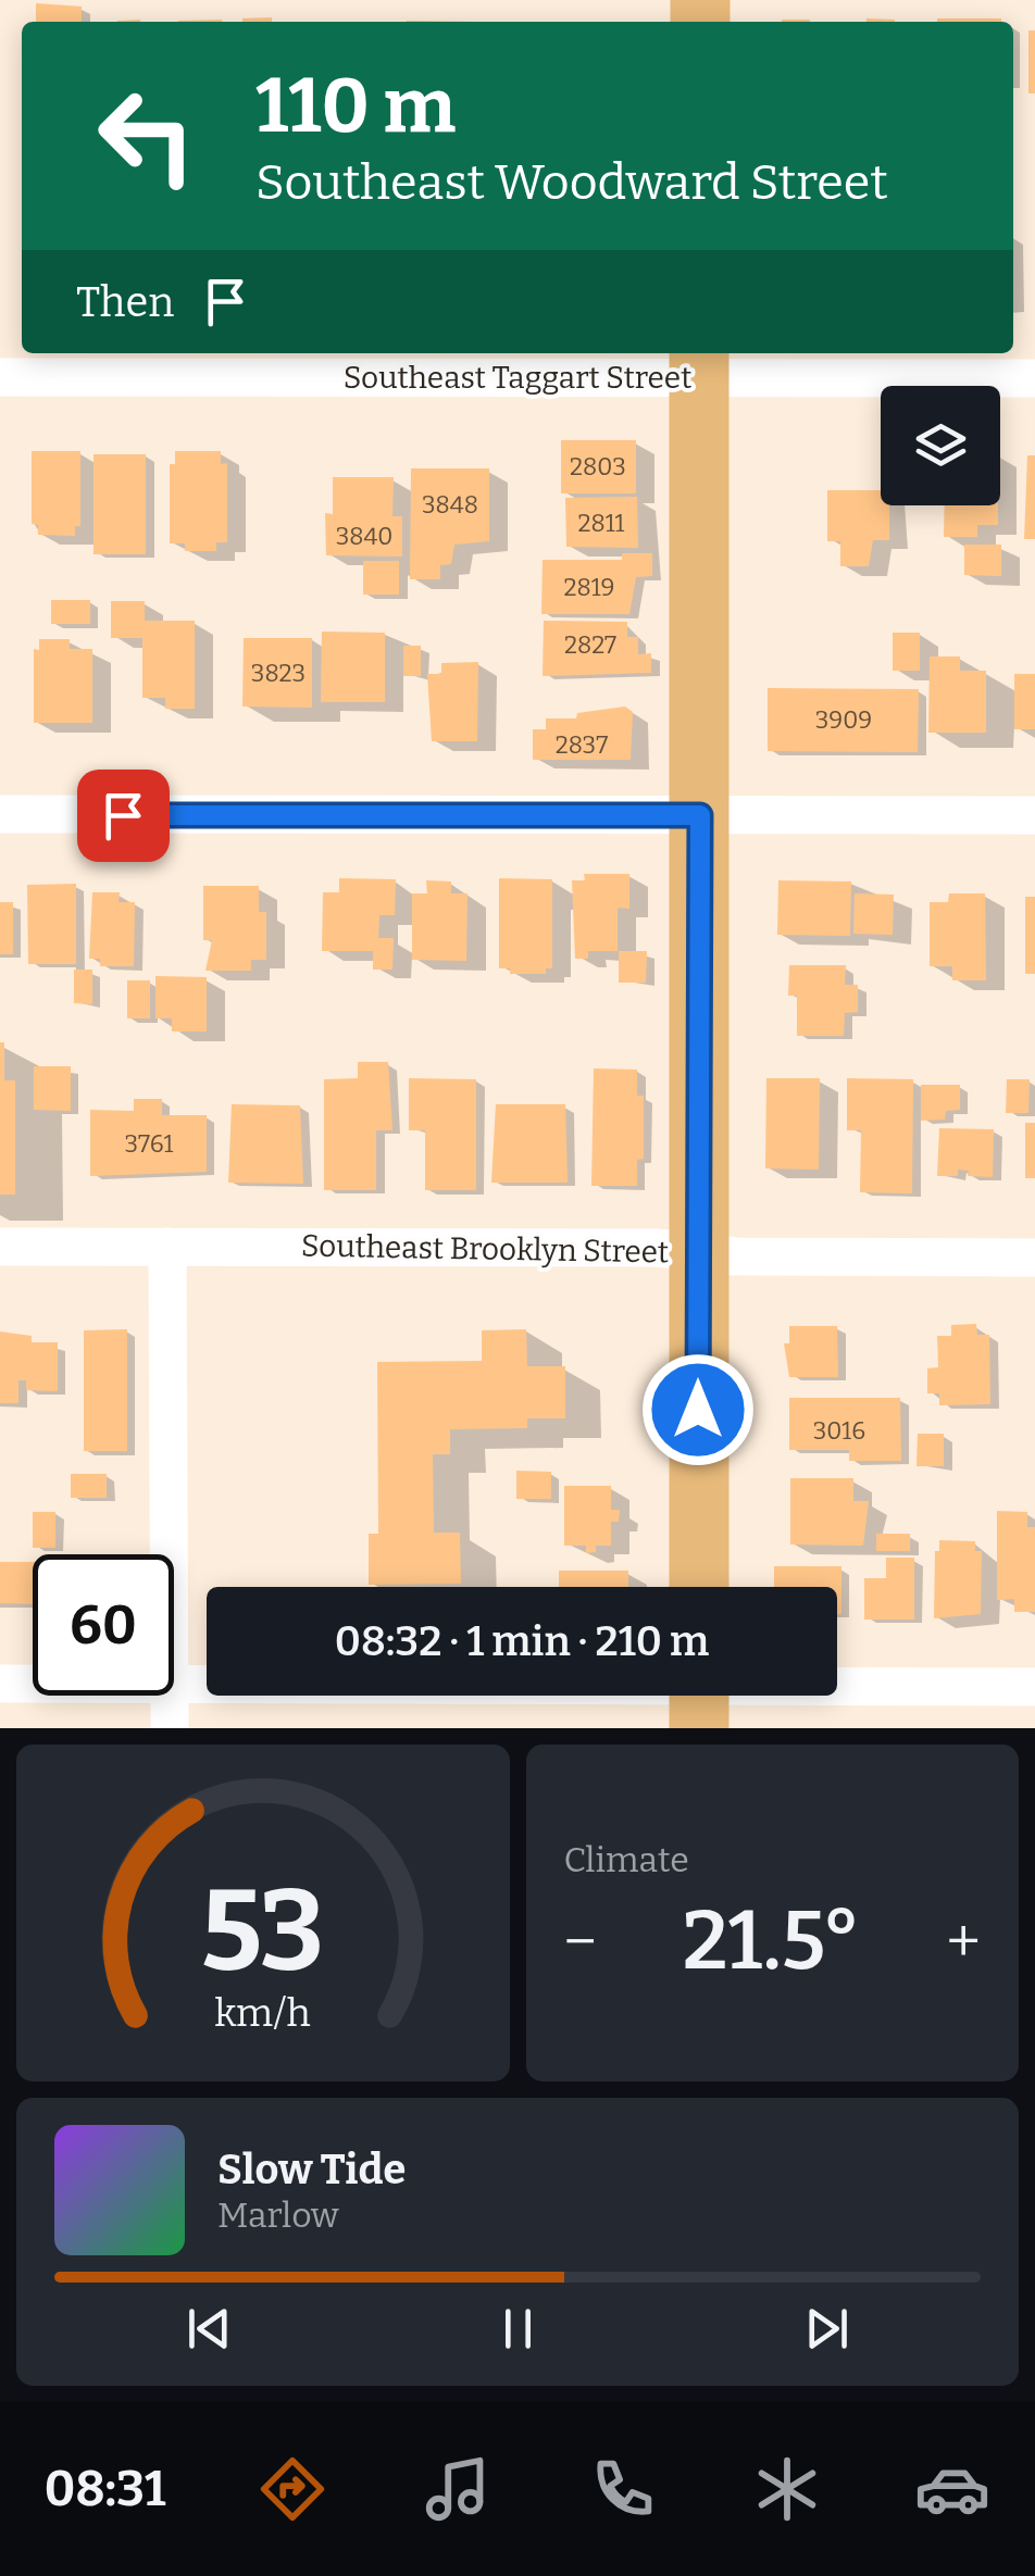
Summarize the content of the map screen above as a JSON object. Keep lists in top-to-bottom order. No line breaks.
{"streets":{"street":["Southeast Taggart Street","Southeast Brooklyn Street"]},"house_numbers":["2803","3848","2811","3840","2819","2827","3823","3909","2837","3761","3016"],"page":{"turn":["110 m","Southeast Woodward Street"],"then":"Then","limit":"60","trip":"08:32 · 1 min · 210 m","tile":"Climate","heat":["−","21.5°","+"],"song":["Slow Tide","Marlow"],"tabs":"08:31","gauge":["53","km/h"]}}
